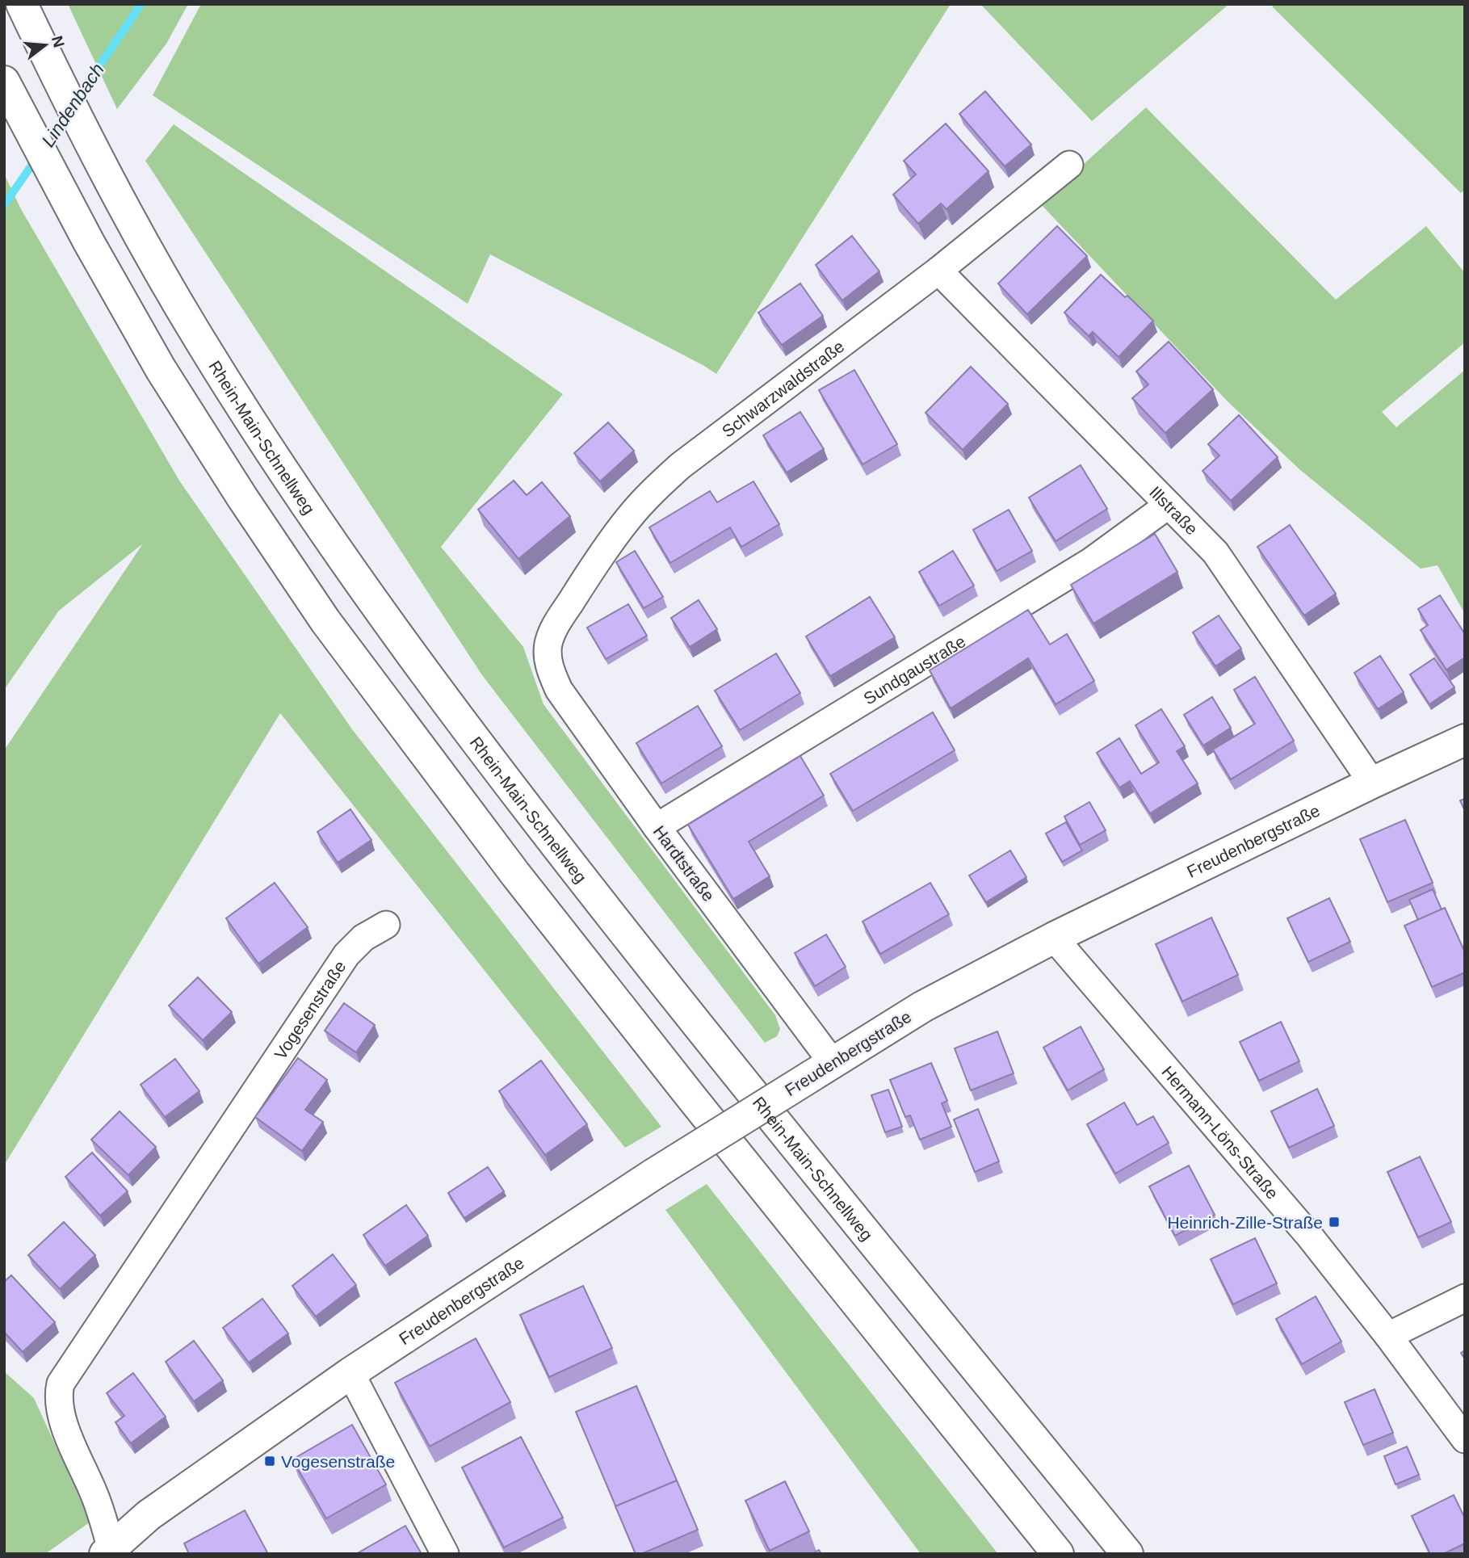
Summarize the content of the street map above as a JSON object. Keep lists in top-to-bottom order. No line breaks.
{"streets":{"main road":["Rhein-Main-Schnellweg","Freudenbergstraße"],"street":["Schwarzwaldstraße","Illstraße","Sundgaustraße","Hardtstraße","Vogesenstraße","Hermann-Löns-Straße"]},"crossings":[["Schwarzwaldstraße","Illstraße"],["Schwarzwaldstraße","Hardtstraße"],["Illstraße","Sundgaustraße"],["Illstraße","Freudenbergstraße"],["Sundgaustraße","Hardtstraße"],["Freudenbergstraße","Hardtstraße"],["Freudenbergstraße","Vogesenstraße"],["Freudenbergstraße","Hermann-Löns-Straße"]],"water":["Lindenbach"],"places":{"transit":["Heinrich-Zille-Straße","Vogesenstraße"]},"north":"right"}
